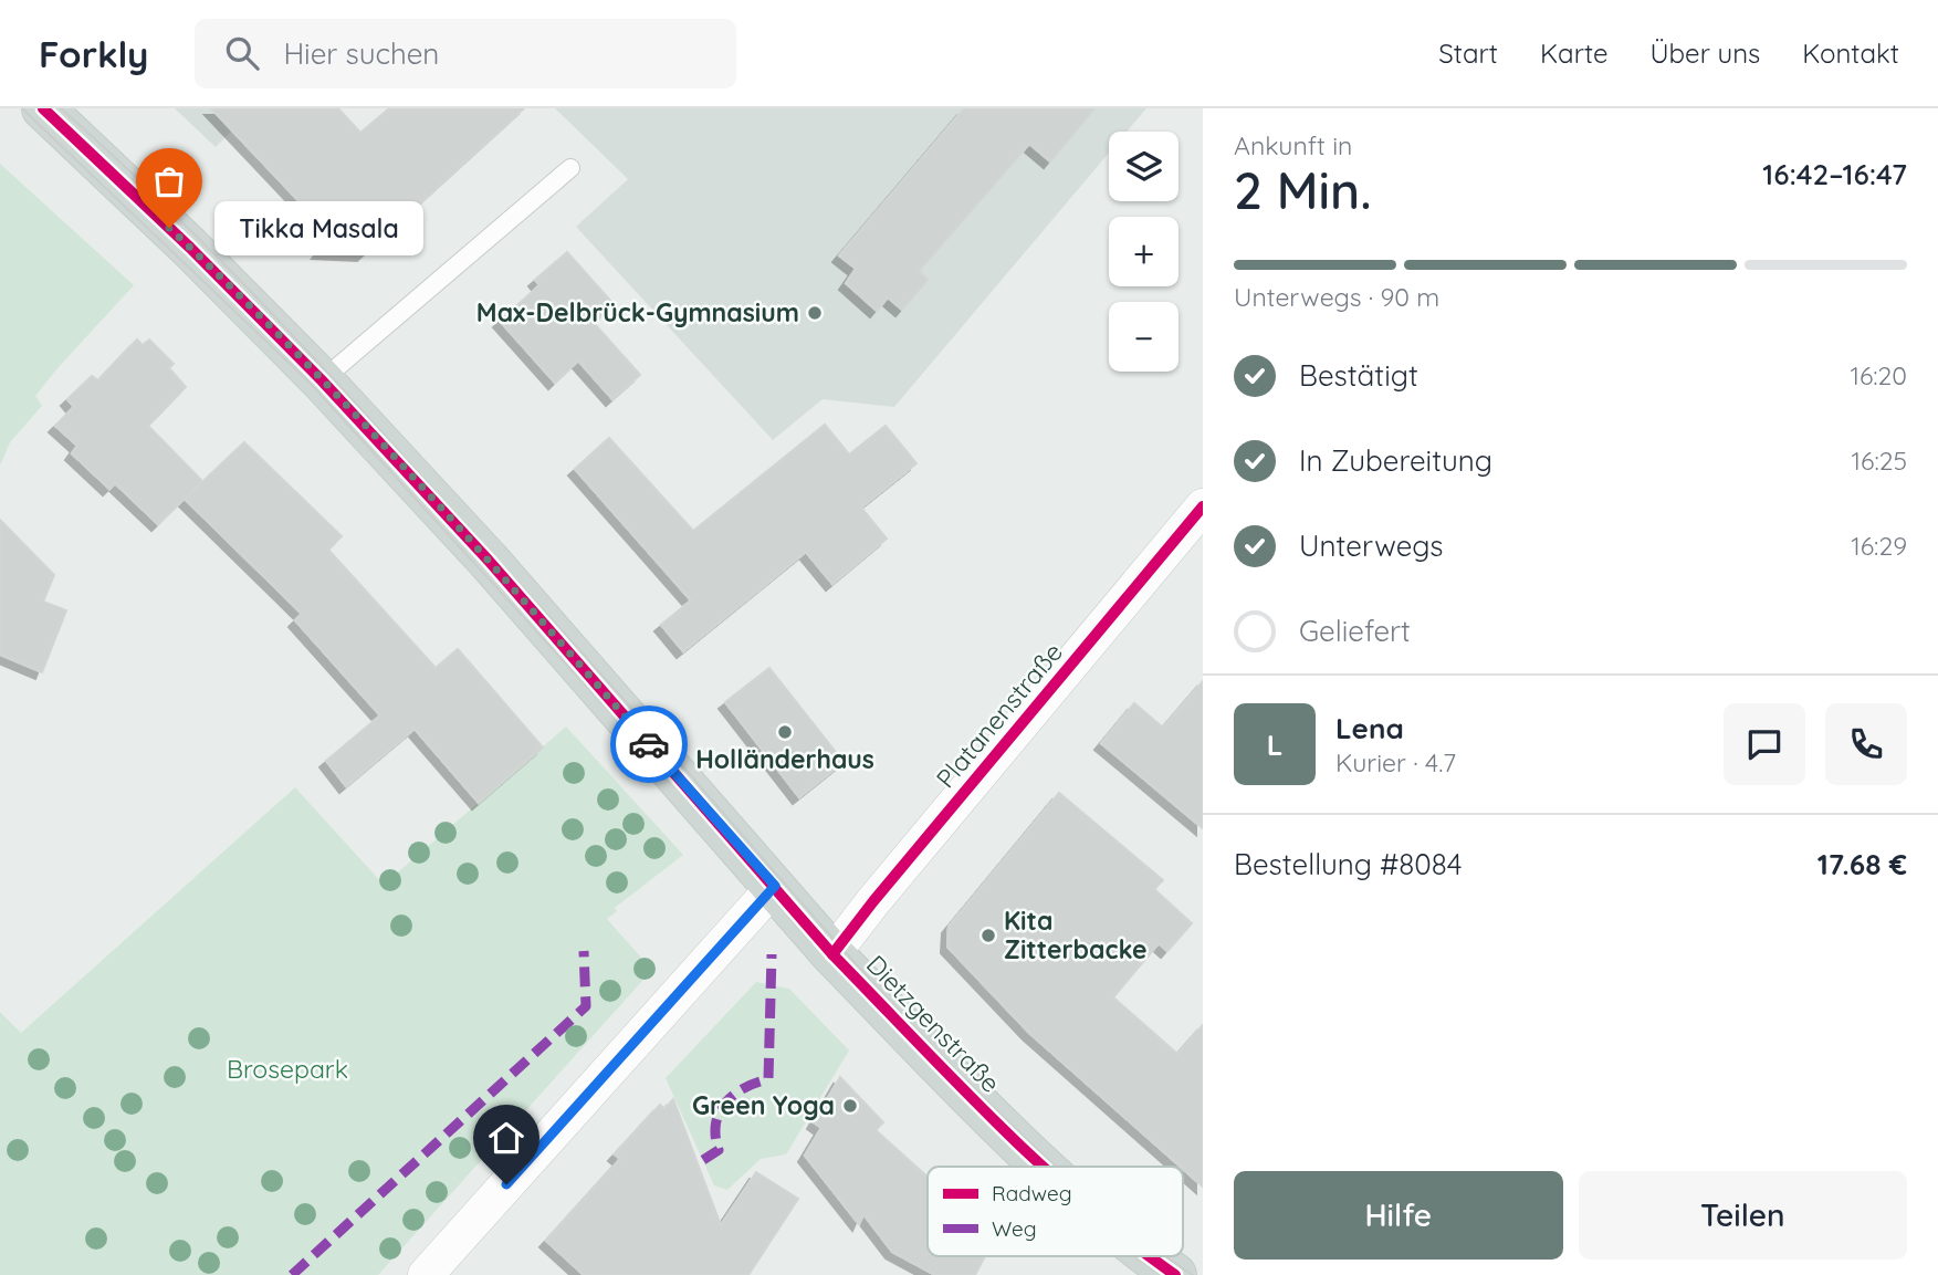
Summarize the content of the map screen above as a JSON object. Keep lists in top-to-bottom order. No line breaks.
{"streets":{"main road":["Dietzgenstraße"],"street":["Platanenstraße"]},"crossings":[["Platanenstraße","Dietzgenstraße"]],"parks":["Brosepark"],"places":["Tikka Masala","Max-Delbrück-Gymnasium","Holländerhaus","Kita Zitterbacke","Green Yoga"],"legend":["Radweg","Weg"],"page":{"header":"Forkly","search":"Hier suchen","nav":["Start","Karte","Über uns","Kontakt"],"heading":["2 Min.","Ankunft in","16:42–16:47"],"panel":["Lena","Kurier · 4.7","Bestellung #8084","17.68 €"],"map_buttons":["+","−"],"bubble":"Tikka Masala","bar":"Unterwegs · 90 m","list":[["Bestätigt","16:20"],["In Zubereitung","16:25"],["Unterwegs","16:29"],"Geliefert"],"round":"L","buttons":["Hilfe","Teilen"]}}
